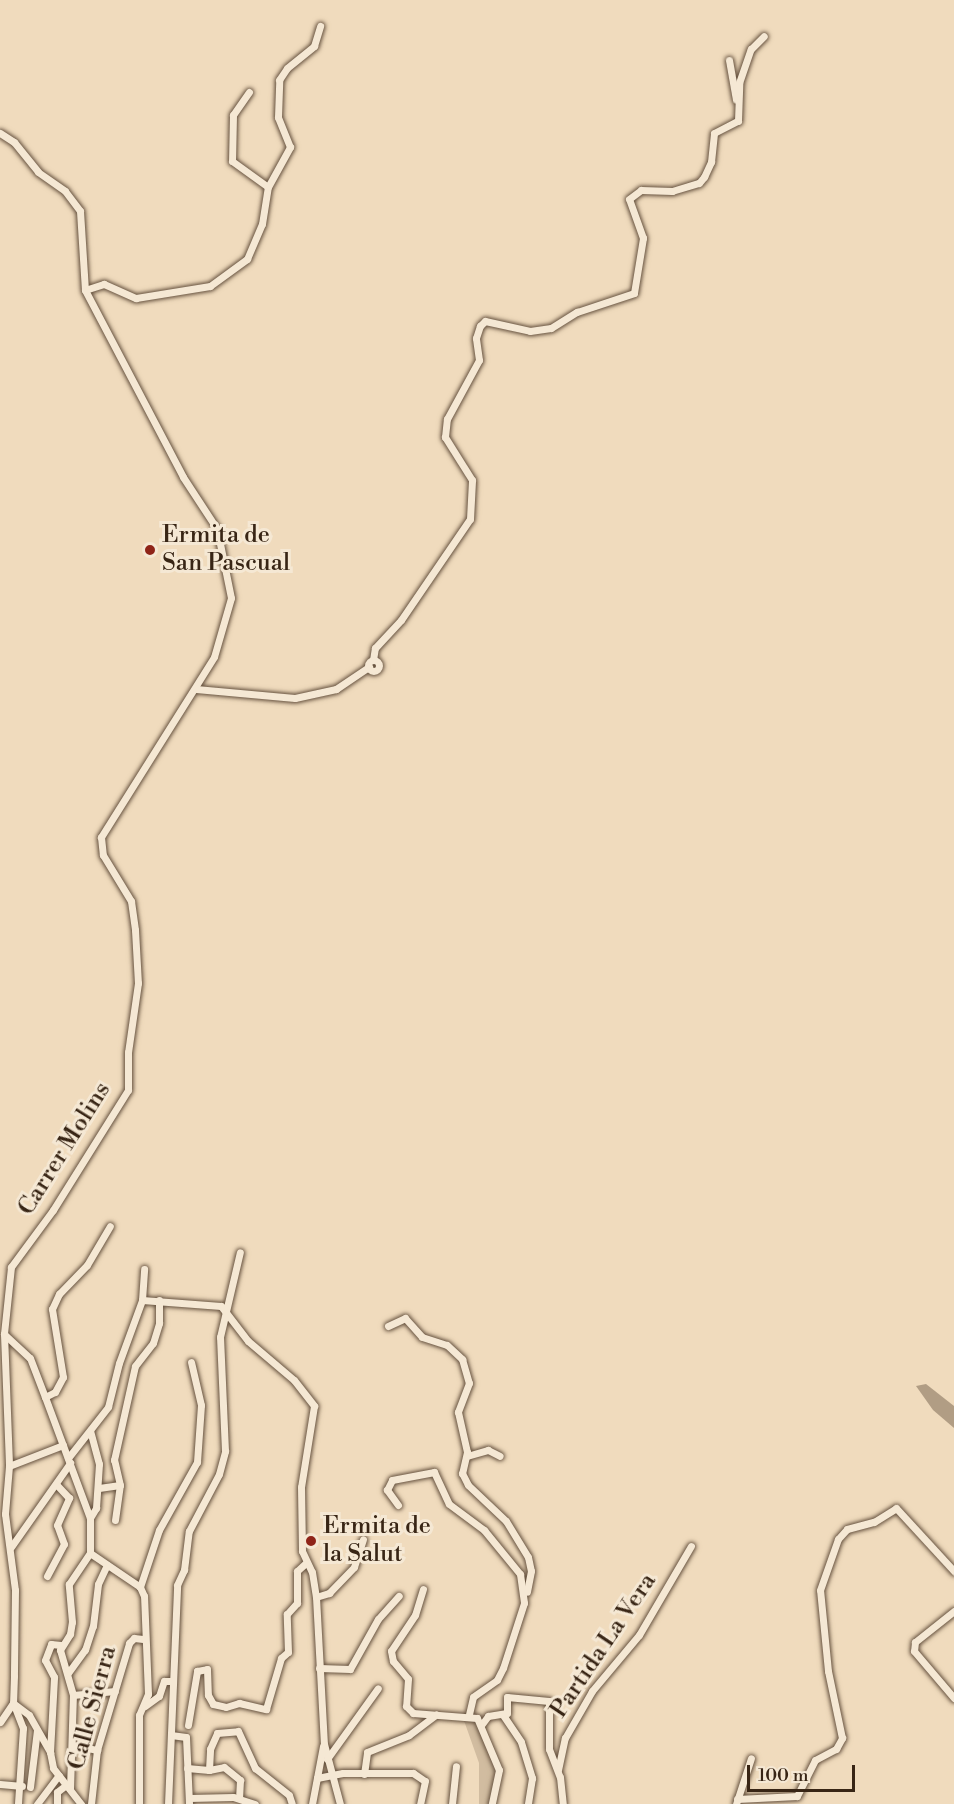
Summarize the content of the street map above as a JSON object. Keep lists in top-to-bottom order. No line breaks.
{"streets":{"street":["Carrer Molins","Partida La Vera","Calle Sierra"]},"places":["Ermita de San Pascual","Ermita de la Salut"],"scale_bar":"100 m"}
